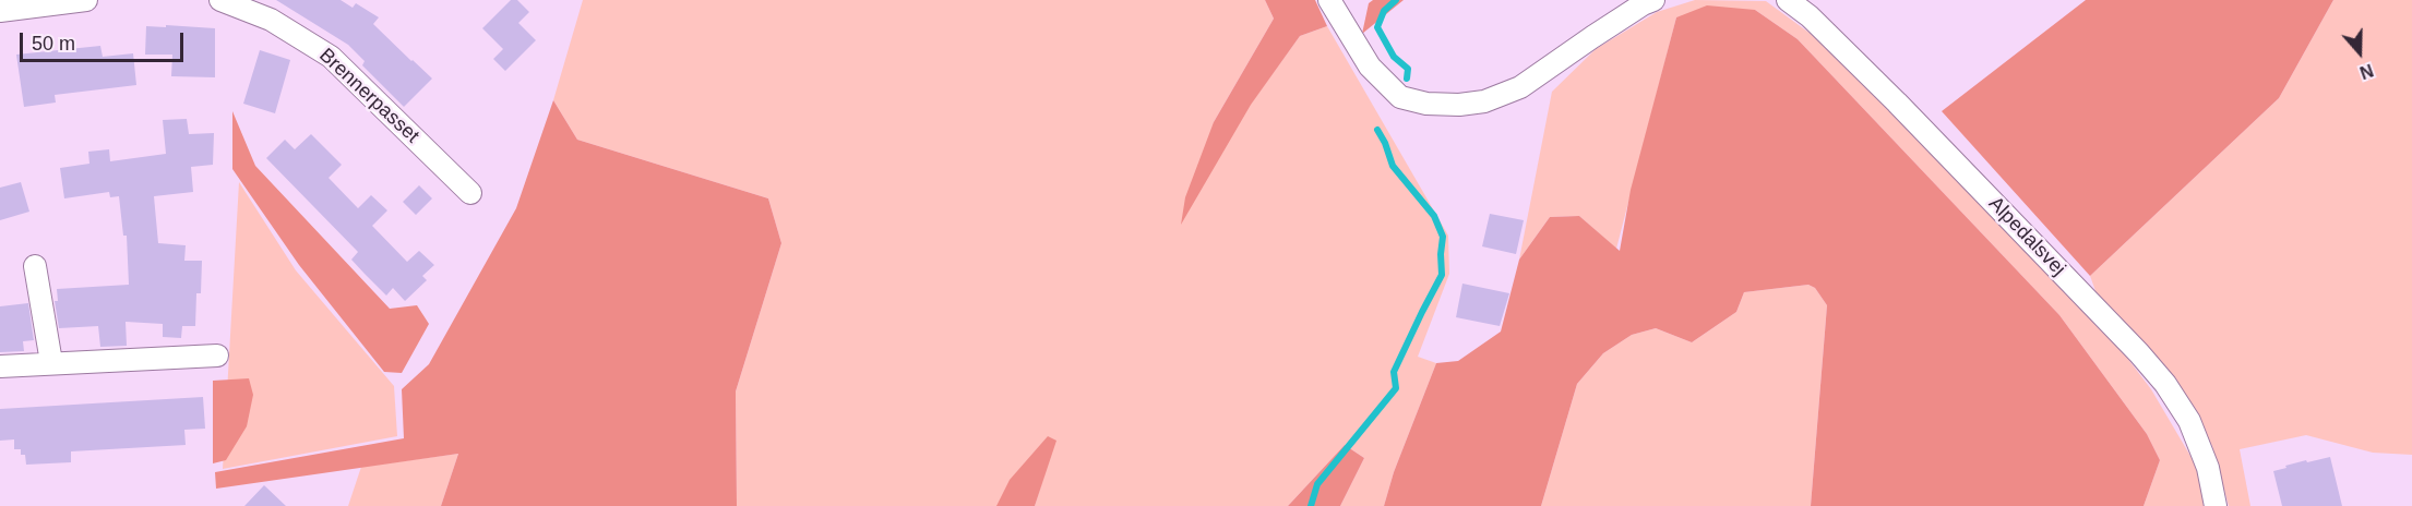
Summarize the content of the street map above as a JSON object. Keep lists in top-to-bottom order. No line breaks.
{"streets":{"street":["Brennerpasset","Alpedalsvej"]},"scale_bar":"50 m","north":"bottom"}
